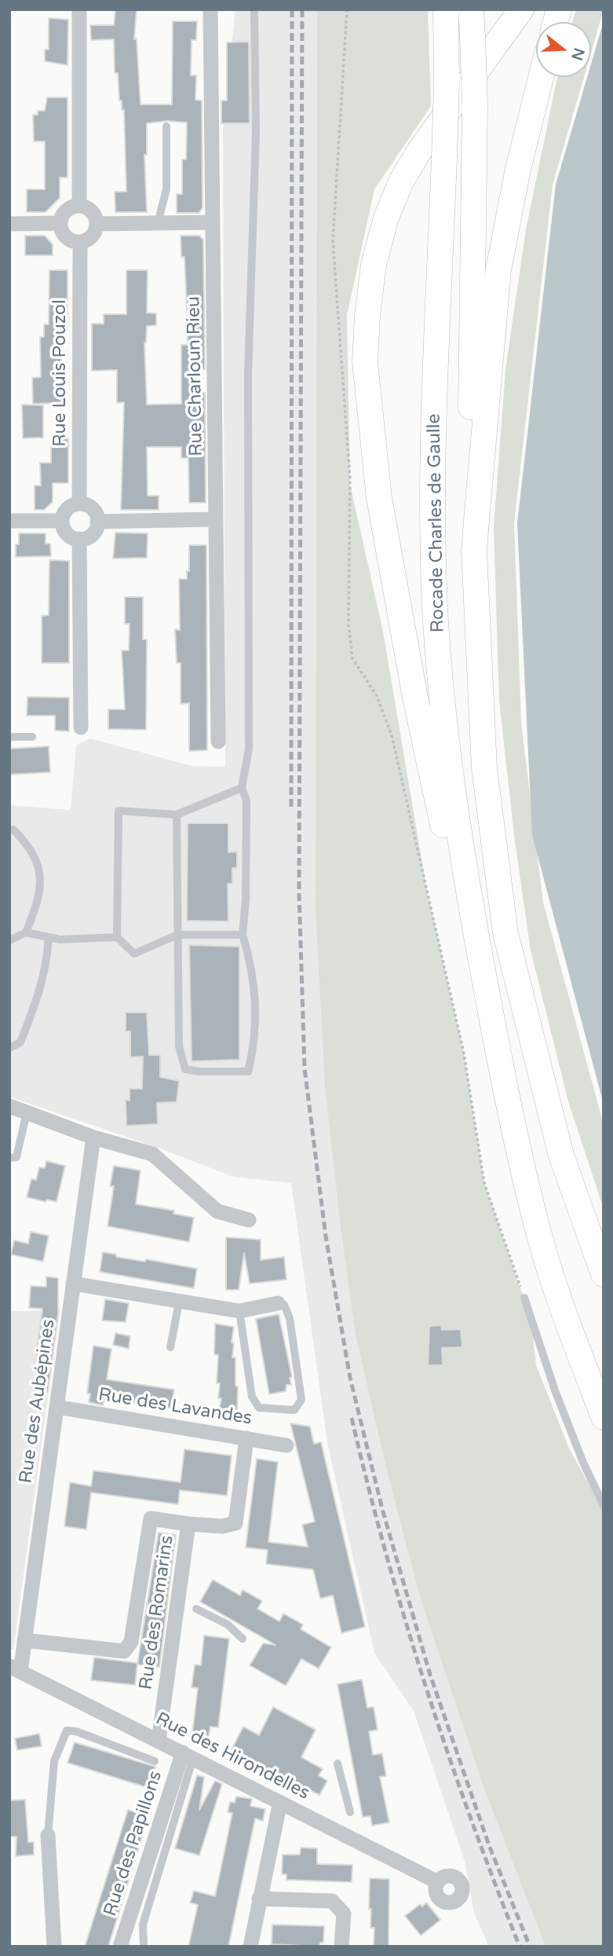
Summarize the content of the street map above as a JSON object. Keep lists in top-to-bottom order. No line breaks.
{"streets":{"highway":["Rocade Charles de Gaulle"],"street":["Rue Louis Pouzol","Rue Charloun Rieu","Rue des Aubépines","Rue des Lavandes","Rue des Romarins","Rue des Hirondelles","Rue des Papillons"]},"crossings":[["Rue des Aubépines","Rue des Lavandes"],["Rue des Aubépines","Rue des Hirondelles"],["Rue des Lavandes","Rue des Romarins"],["Rue des Romarins","Rue des Hirondelles"],["Rue des Hirondelles","Rue des Papillons"]],"north":"right"}
